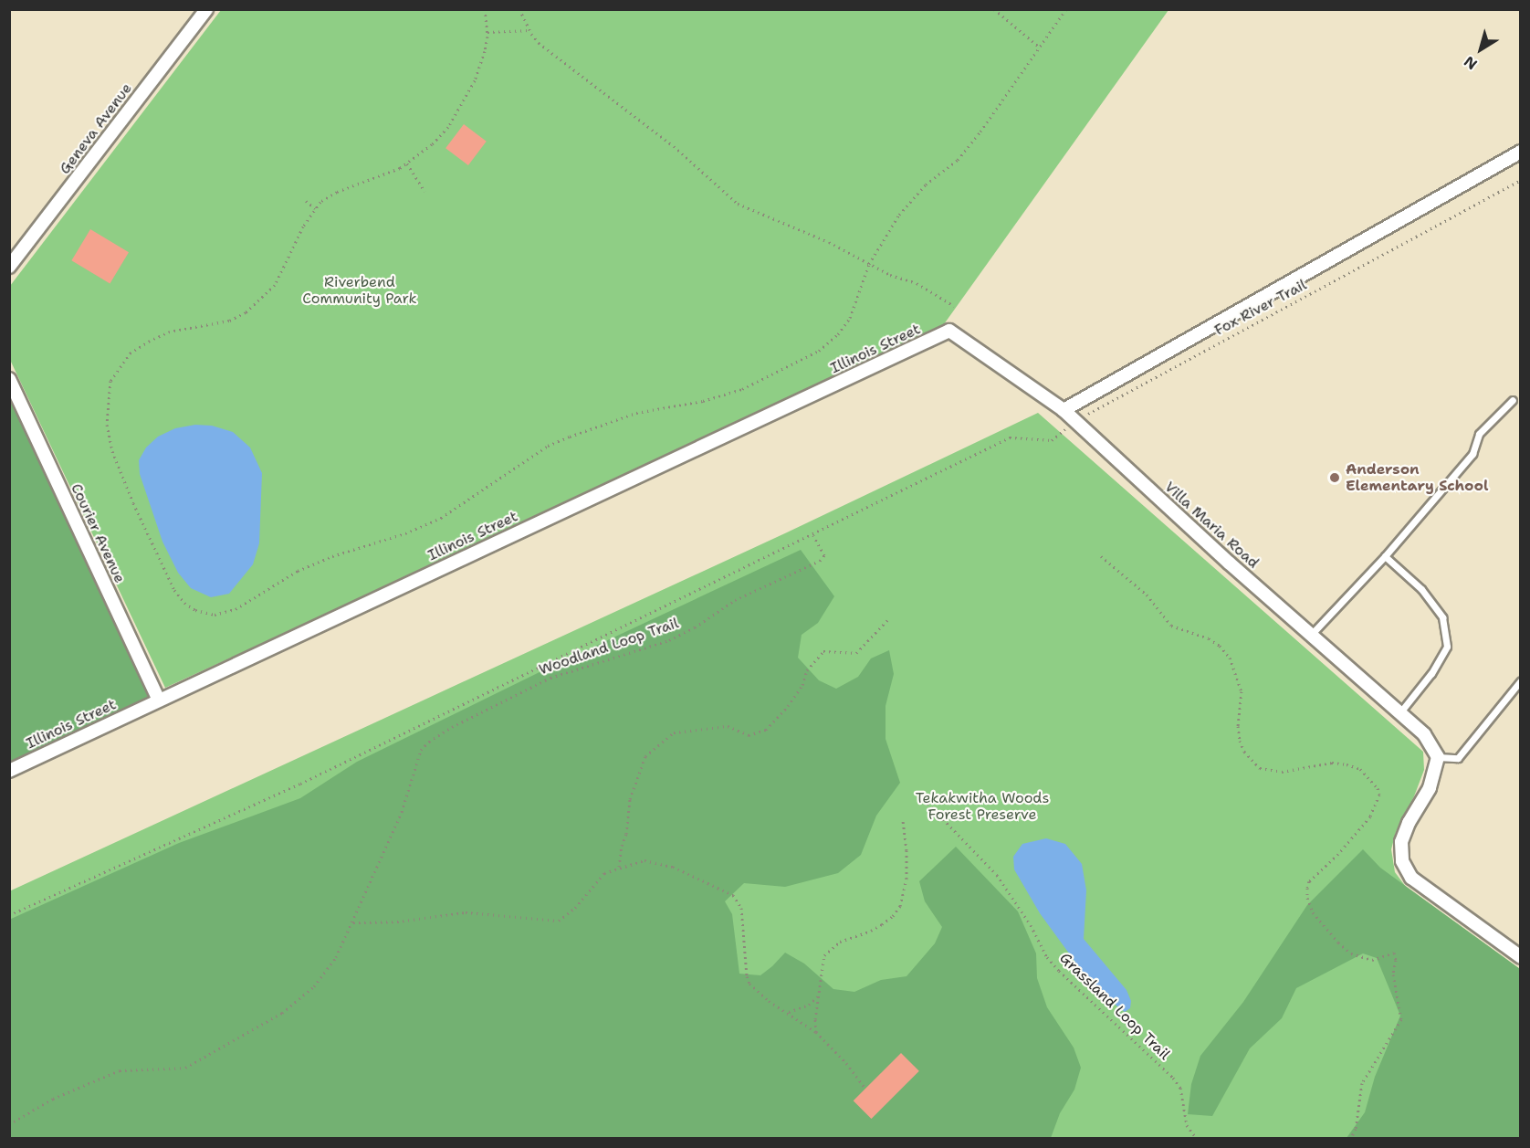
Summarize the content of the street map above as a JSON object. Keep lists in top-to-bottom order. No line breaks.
{"streets":{"street":["Geneva Avenue","Illinois Street","Villa Maria Road","Courier Avenue"],"path":["Fox River Trail","Woodland Loop Trail","Grassland Loop Trail"]},"crossings":[["Fox River Trail","Villa Maria Road"],["Fox River Trail","Woodland Loop Trail"],["Illinois Street","Villa Maria Road"],["Illinois Street","Courier Avenue"]],"parks":["Riverbend Community Park","Tekakwitha Woods Forest Preserve"],"places":["Anderson Elementary School"],"north":"bottom left"}
